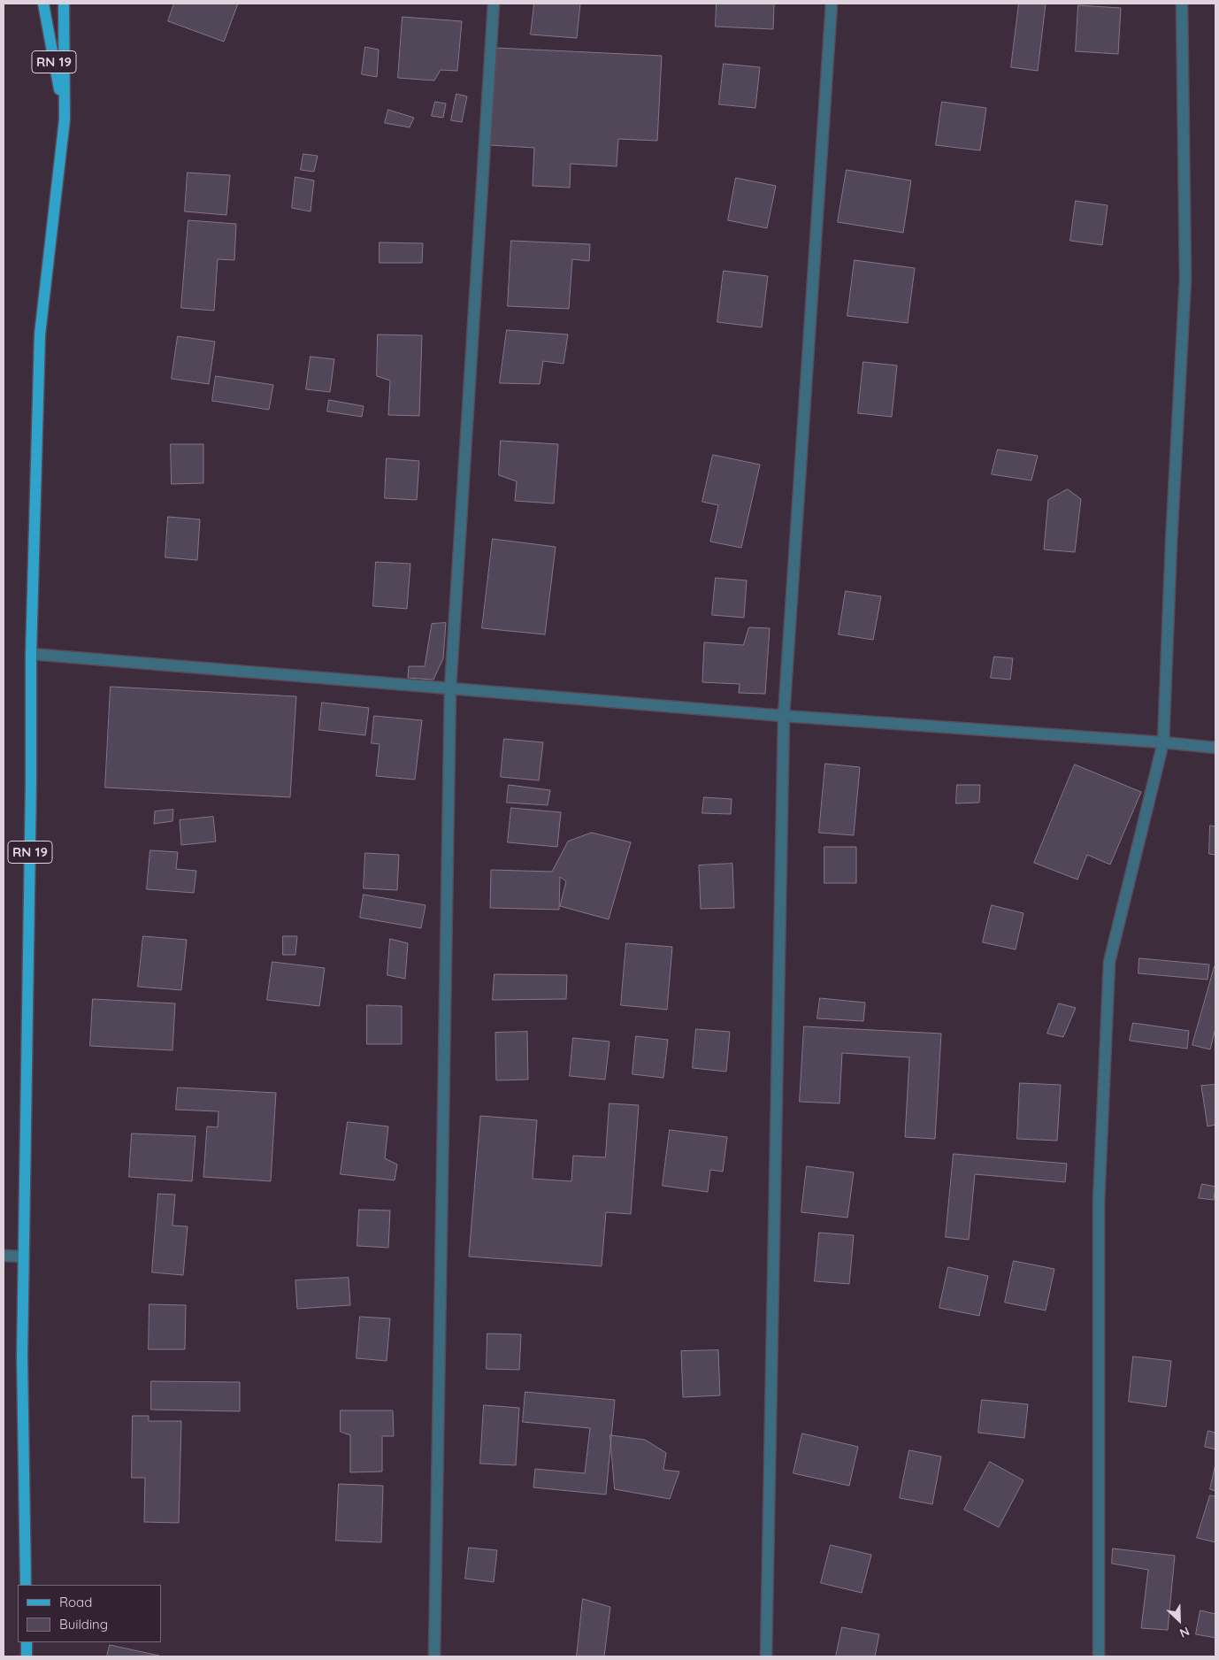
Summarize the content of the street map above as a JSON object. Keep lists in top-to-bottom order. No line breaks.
{"streets":{"main road":["RN 19"]},"legend":["Road","Building"],"north":"bottom right"}
